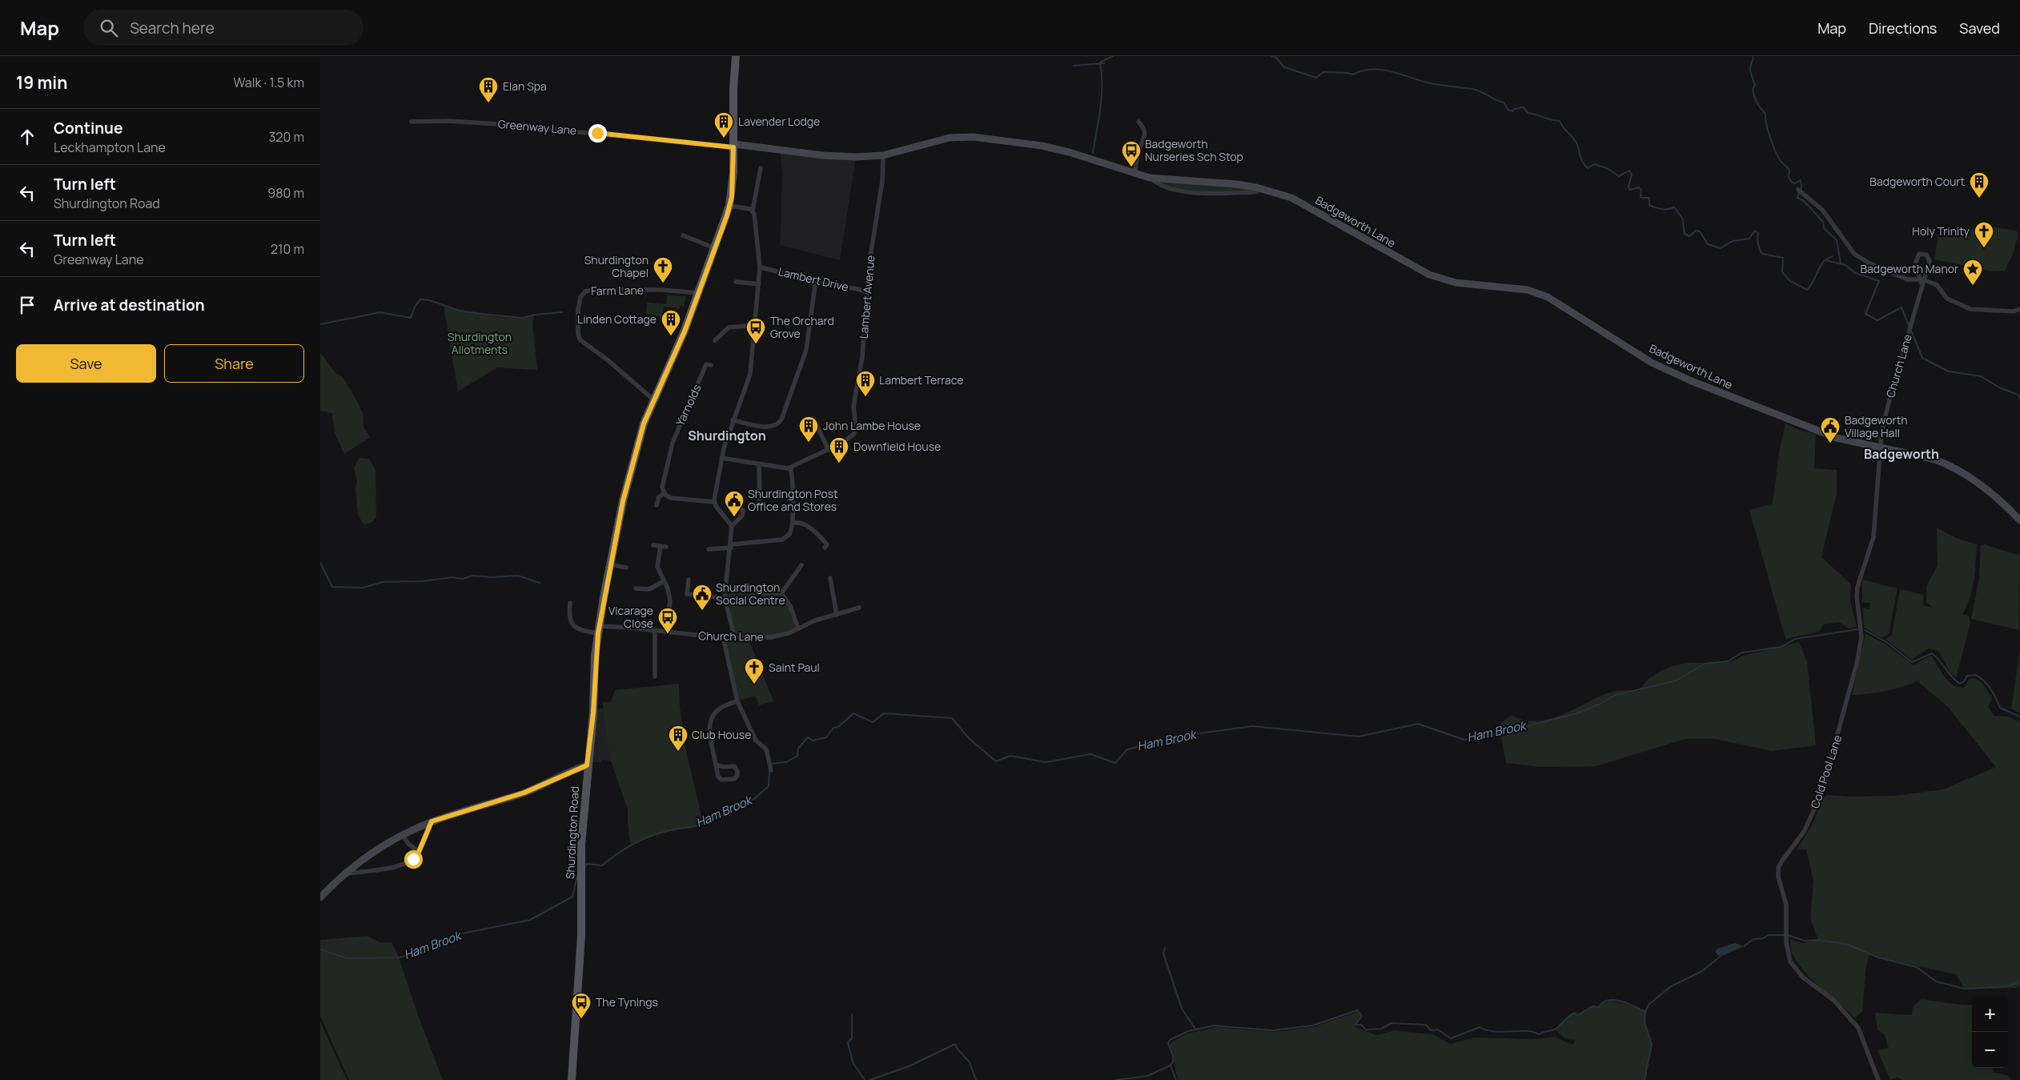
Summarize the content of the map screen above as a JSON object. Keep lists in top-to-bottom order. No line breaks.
{"streets":{"main road":["Shurdington Road"],"street":["Greenway Lane","Badgeworth Lane","Lambert Drive","Farm Lane","Lambert Avenue","Church Lane","Yarnolds","Cold Pool Lane"]},"crossings":[["Greenway Lane","Badgeworth Lane"],["Greenway Lane","Shurdington Road"],["Badgeworth Lane","Lambert Avenue"],["Badgeworth Lane","Church Lane"],["Badgeworth Lane","Cold Pool Lane"],["Badgeworth Lane","Shurdington Road"],["Lambert Drive","Lambert Avenue"],["Farm Lane","Shurdington Road"],["Church Lane","Cold Pool Lane"],["Church Lane","Shurdington Road"]],"districts":["Shurdington","Badgeworth"],"water":["Ham Brook"],"parks":["Shurdington Allotments"],"places":{"building":["Elan Spa","Lavender Lodge","Badgeworth Court","Linden Cottage","Lambert Terrace","John Lambe House","Downfield House","Club House"],"bus stop":["Badgeworth Nurseries Sch Stop","The Orchard Grove","Vicarage Close","The Tynings"],"church":["Holy Trinity","Shurdington Chapel","Saint Paul"],"place":["Badgeworth Manor"],"public building":["Badgeworth Village Hall","Shurdington Post Office and Stores","Shurdington Social Centre"]},"page":{"header":"Map","search":"Search here","nav":["Map","Directions","Saved"],"heading":["19 min","Walk · 1.5 km"],"list":[["Continue","Leckhampton Lane","320 m"],["Turn left","Shurdington Road","980 m"],["Turn left","Greenway Lane","210 m"],"Arrive at destination"],"buttons":["Save","Share"],"map_buttons":["+","−"]}}
